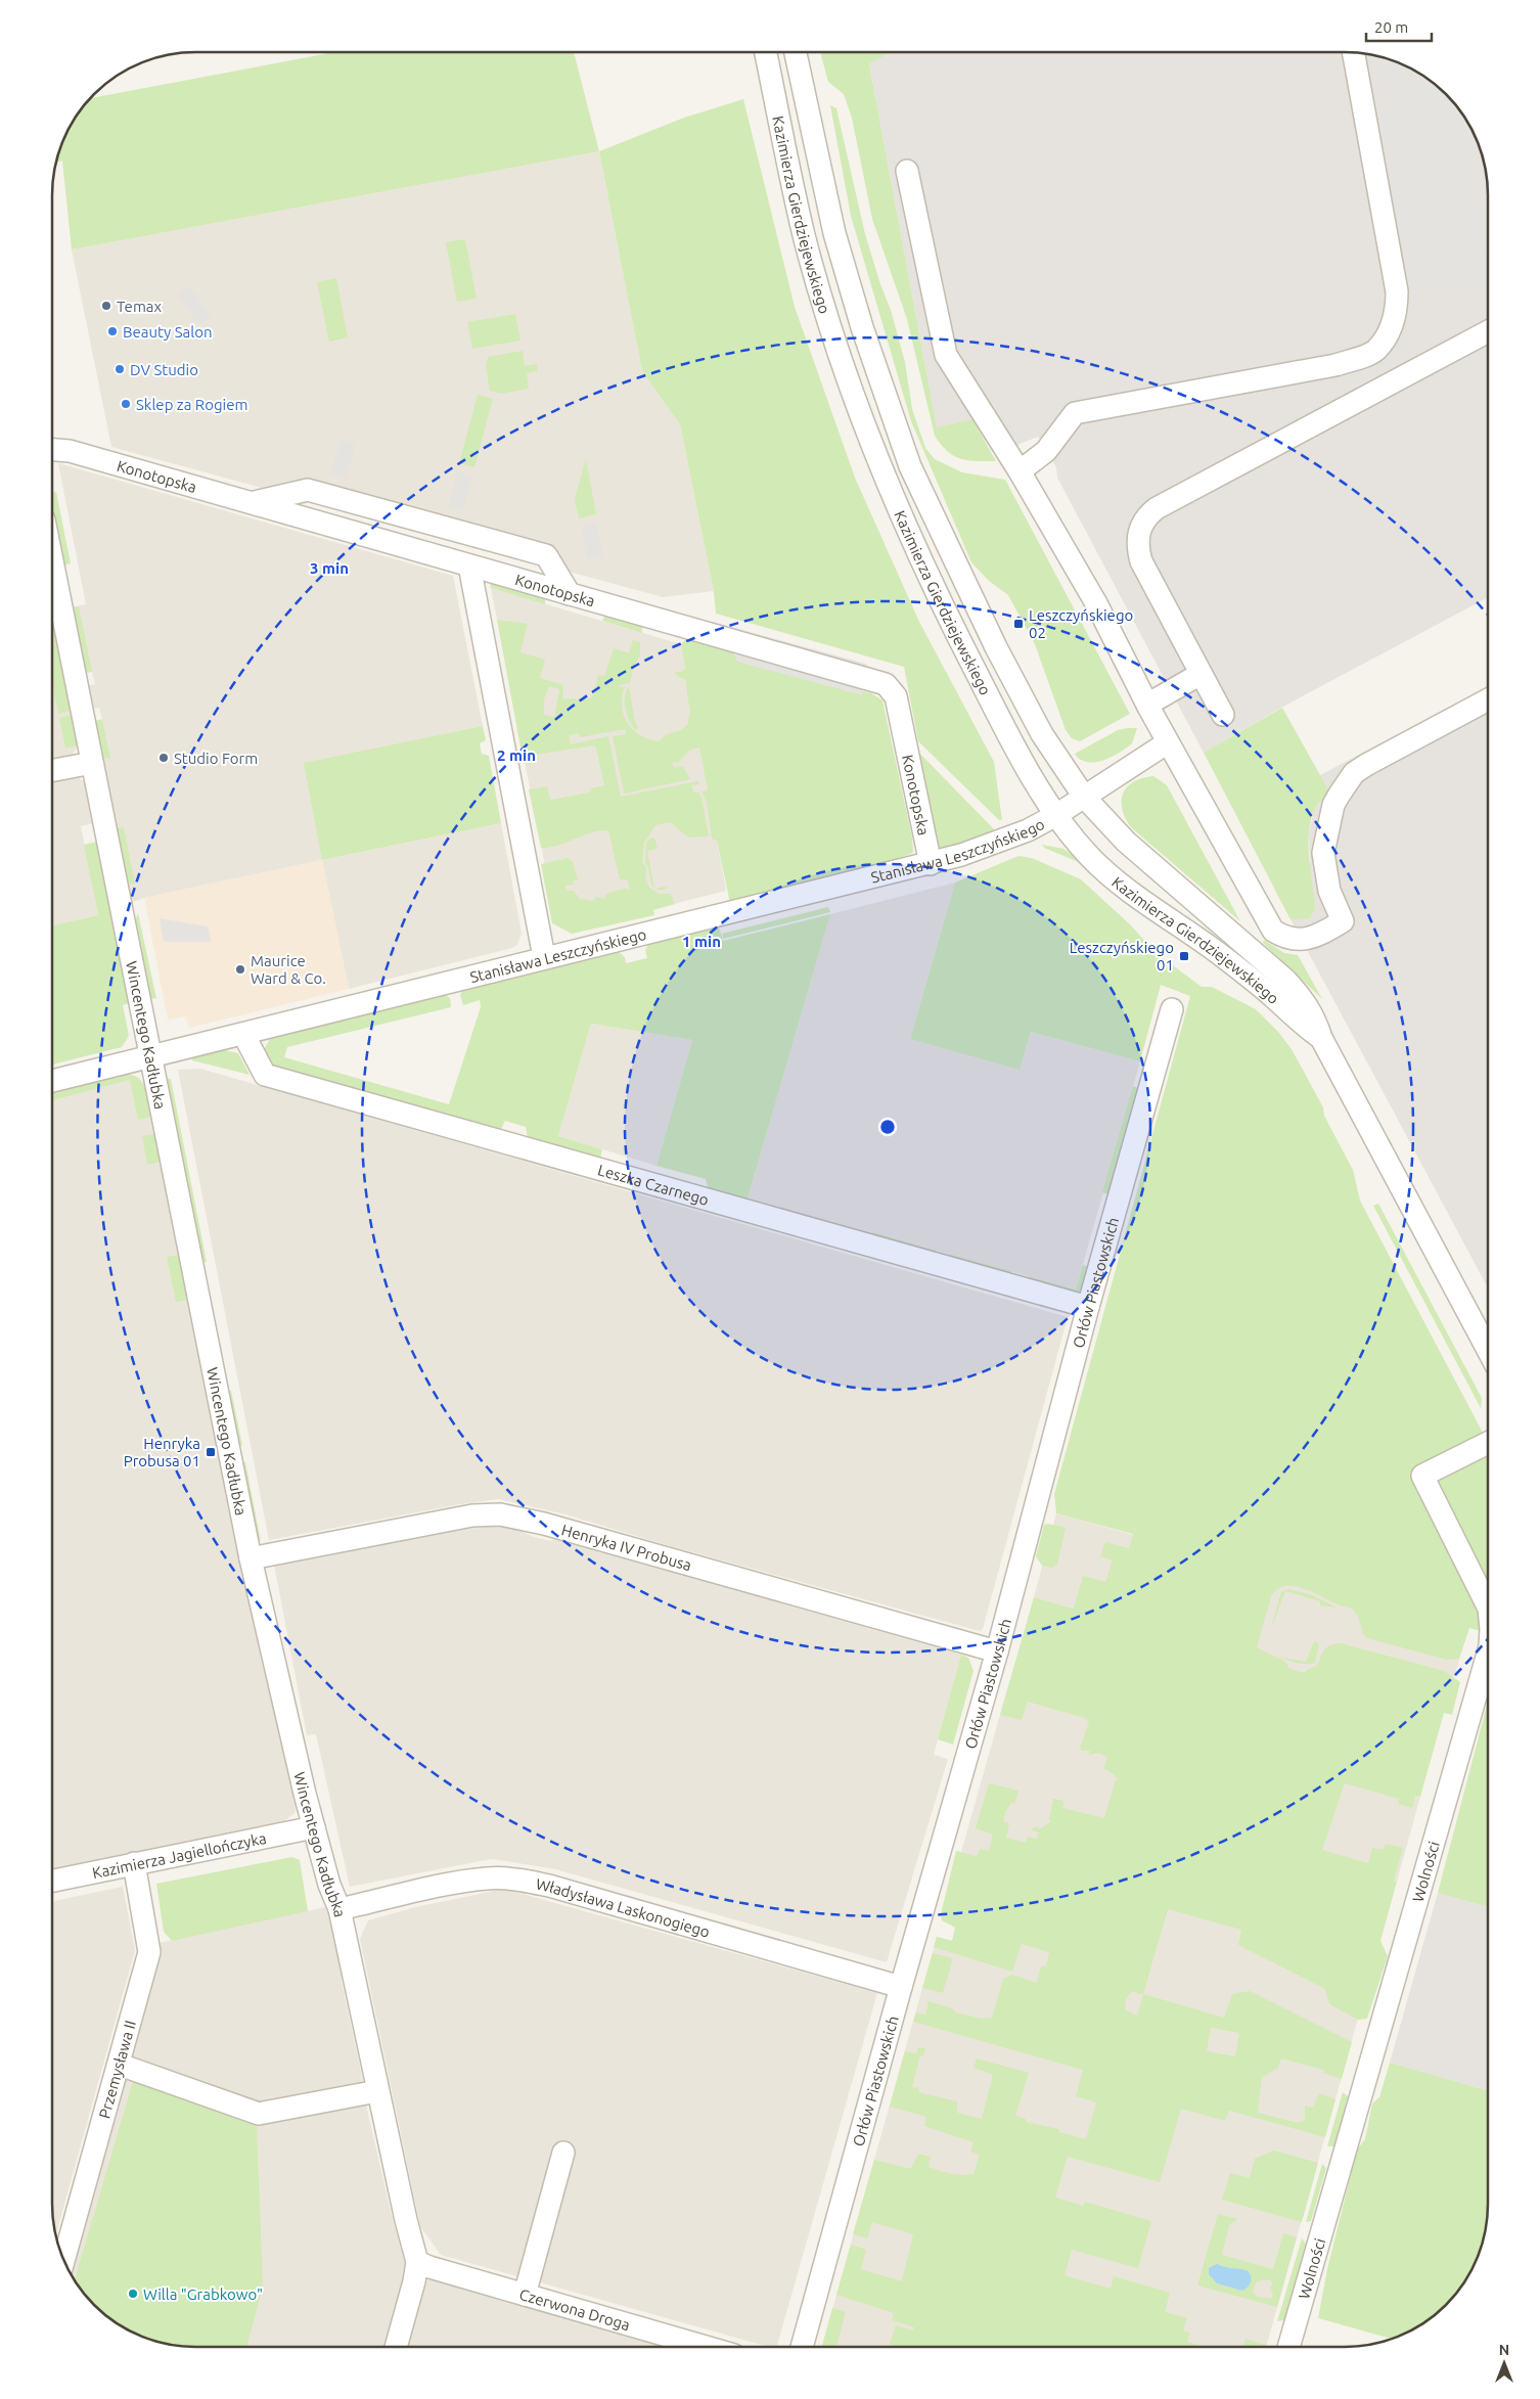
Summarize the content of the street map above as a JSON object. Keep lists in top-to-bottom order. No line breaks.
{"streets":{"street":["Kazimierza Gierdziejewskiego","Konotopska","Stanisława Leszczyńskiego","Wincentego Kadłubka","Leszka Czarnego","Orłów Piastowskich","Henryka IV Probusa","Kazimierza Jagiellończyka","Wolności","Władysława Laskonogiego","Przemysława II","Czerwona Droga"]},"crossings":[["Kazimierza Gierdziejewskiego","Stanisława Leszczyńskiego"],["Konotopska","Stanisława Leszczyńskiego"],["Stanisława Leszczyńskiego","Wincentego Kadłubka"],["Stanisława Leszczyńskiego","Leszka Czarnego"],["Wincentego Kadłubka","Henryka IV Probusa"],["Wincentego Kadłubka","Kazimierza Jagiellończyka"],["Wincentego Kadłubka","Władysława Laskonogiego"],["Wincentego Kadłubka","Czerwona Droga"],["Leszka Czarnego","Orłów Piastowskich"],["Orłów Piastowskich","Henryka IV Probusa"],["Orłów Piastowskich","Władysława Laskonogiego"],["Kazimierza Jagiellończyka","Przemysława II"]],"places":{"other":["Temax","Beauty Salon","DV Studio","Sklep za Rogiem","Studio Form","Maurice Ward & Co.","Willa \"Grabkowo\""],"transit":["Leszczyńskiego 02","Leszczyńskiego 01","Henryka Probusa 01"]},"scale_bar":"20 m","north":"top","rings":["3 min","2 min","1 min"]}
